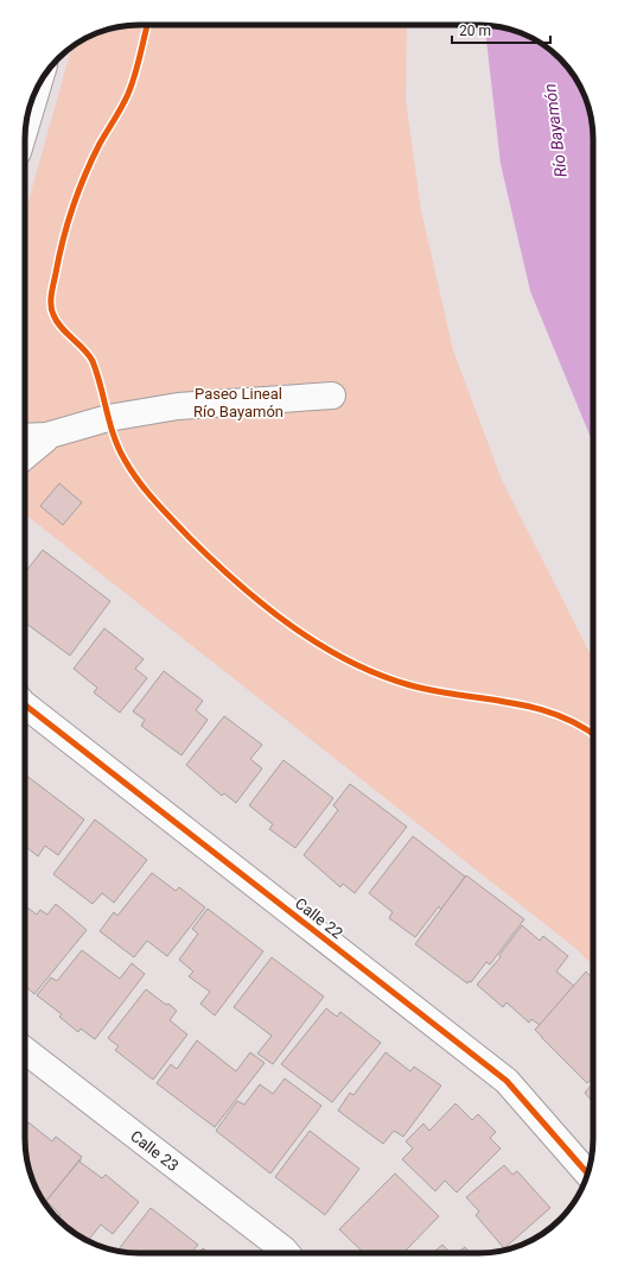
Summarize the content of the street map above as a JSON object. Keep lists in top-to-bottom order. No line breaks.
{"streets":{"street":["Calle 22","Calle 23"]},"water":["Río Bayamón"],"parks":["Paseo Lineal Río Bayamón"],"scale_bar":"20 m"}
